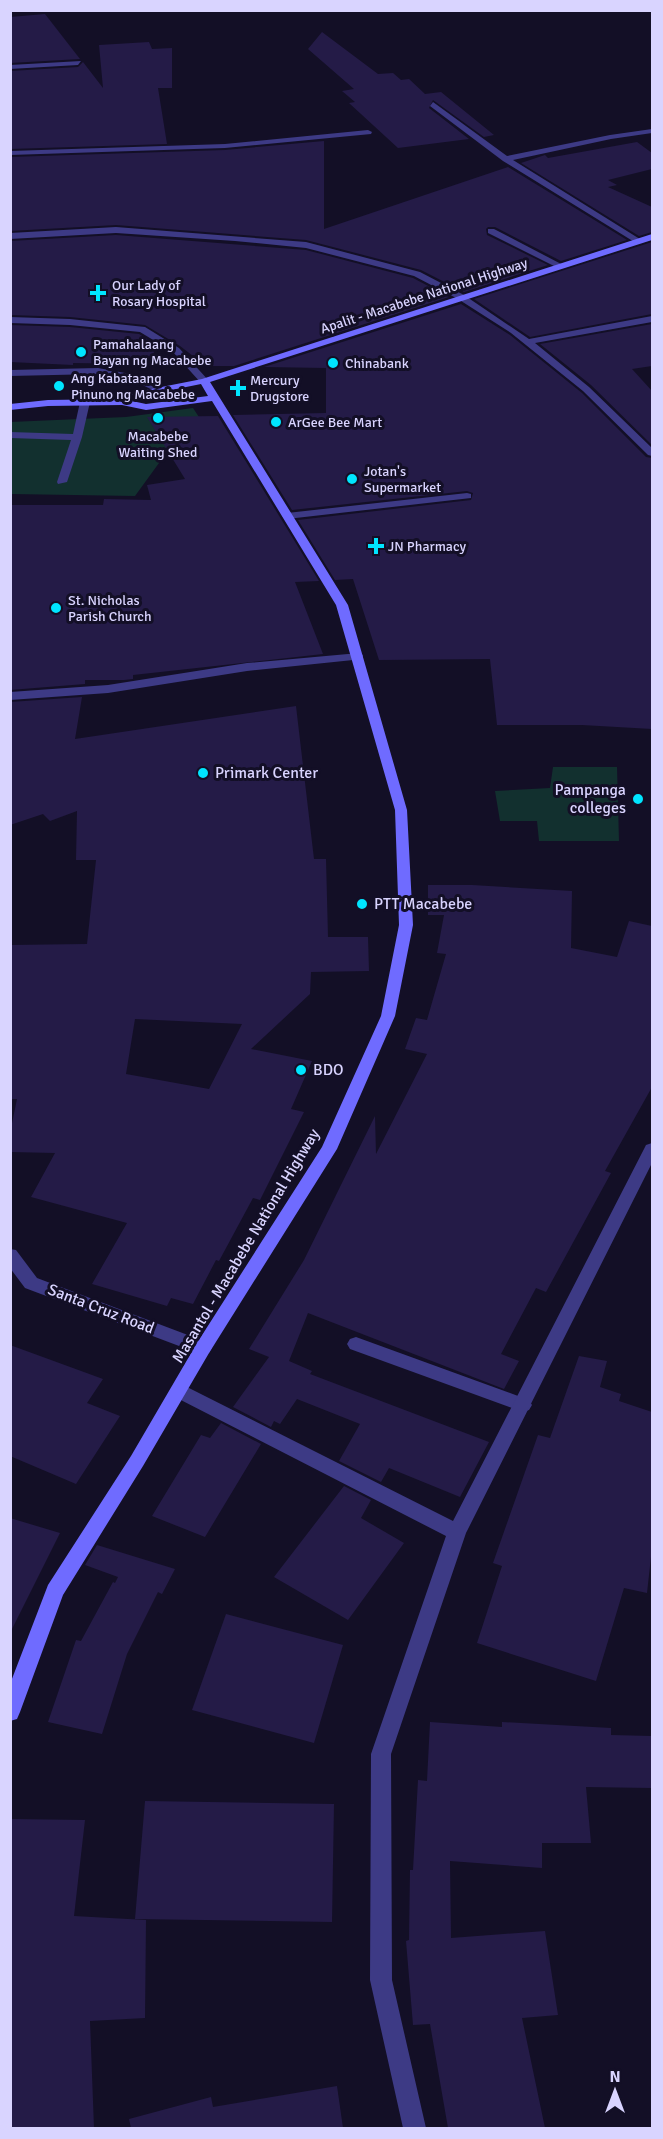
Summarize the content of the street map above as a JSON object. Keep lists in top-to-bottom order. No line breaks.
{"streets":{"main road":["Apalit - Macabebe National Highway","Masantol - Macabebe National Highway"],"street":["Santa Cruz Road"]},"crossings":[["Apalit - Macabebe National Highway","Masantol - Macabebe National Highway"],["Masantol - Macabebe National Highway","Santa Cruz Road"]],"places":{"health":["Our Lady of Rosary Hospital","Mercury Drugstore","JN Pharmacy"],"other":["Pamahalaang Bayan ng Macabebe","Chinabank","Ang Kabataang Pinuno ng Macabebe","Macabebe Waiting Shed","ArGee Bee Mart","Jotan's Supermarket","St. Nicholas Parish Church","Primark Center","Pampanga colleges","PTT Macabebe","BDO"]},"north":"top"}
